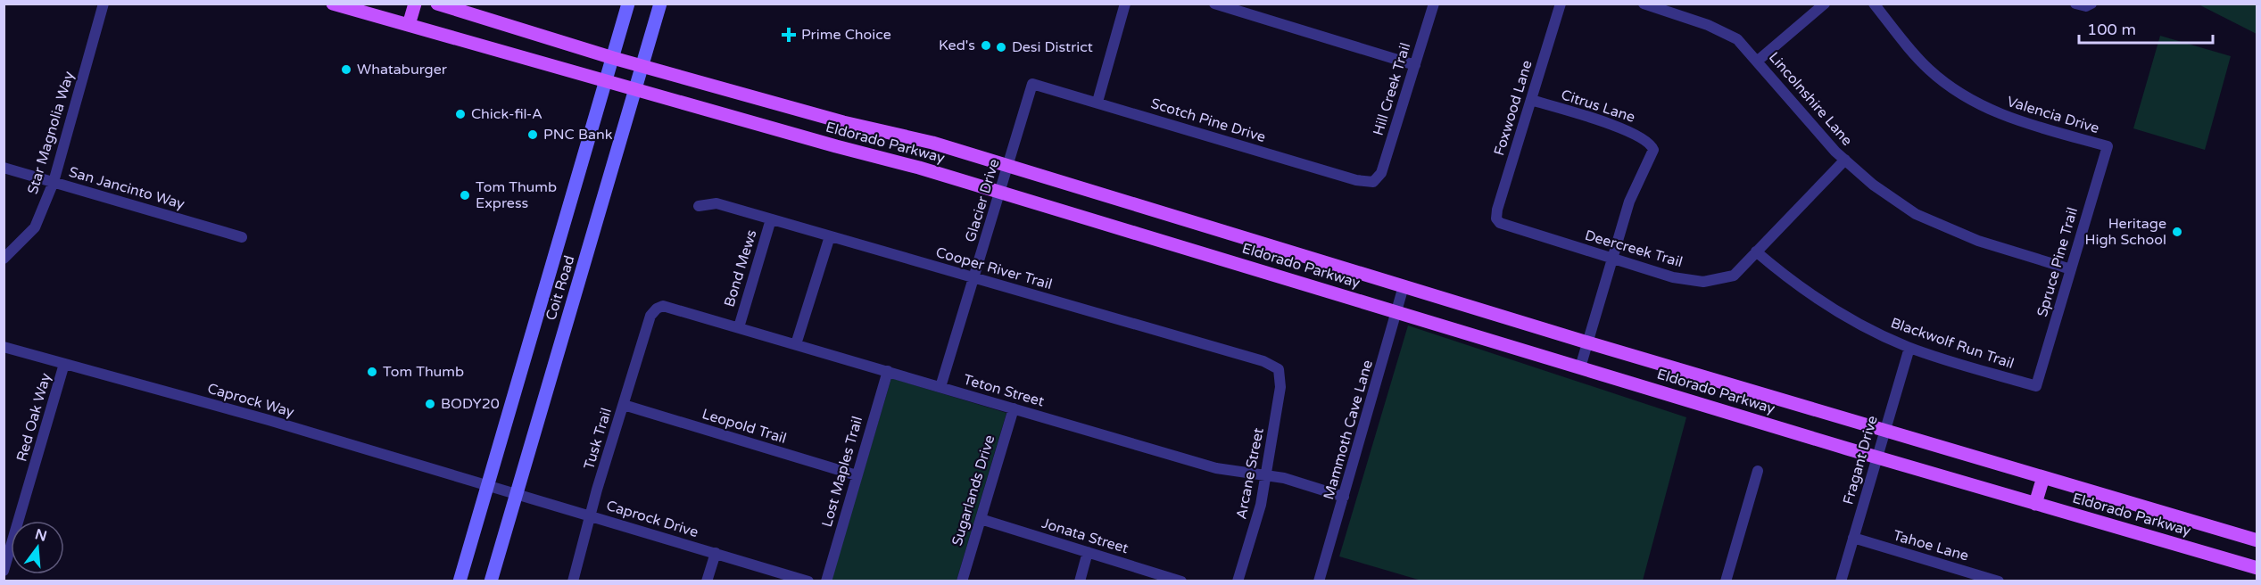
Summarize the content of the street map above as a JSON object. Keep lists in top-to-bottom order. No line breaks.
{"streets":{"main road":["Eldorado Parkway","Coit Road"],"street":["Hill Creek Trail","Lincolnshire Lane","Citrus Lane","Foxwood Lane","Valencia Drive","Scotch Pine Drive","Star Magnolia Way","San Jancinto Way","Glacier Drive","Deercreek Trail","Spruce Pine Trail","Bond Mews","Cooper River Trail","Blackwolf Run Trail","Teton Street","Caprock Way","Red Oak Way","Leopold Trail","Mammoth Cave Lane","Tusk Trail","Fragant Drive","Lost Maples Trail","Arcane Street","Sugarlands Drive","Caprock Drive","Jonata Street","Tahoe Lane"]},"crossings":[["Hill Creek Trail","Scotch Pine Drive"],["Lincolnshire Lane","Deercreek Trail"],["Lincolnshire Lane","Spruce Pine Trail"],["Citrus Lane","Foxwood Lane"],["Citrus Lane","Deercreek Trail"],["Foxwood Lane","Deercreek Trail"],["Valencia Drive","Spruce Pine Trail"],["Scotch Pine Drive","Glacier Drive"],["Star Magnolia Way","San Jancinto Way"],["Eldorado Parkway","Glacier Drive"],["Eldorado Parkway","Coit Road"],["Eldorado Parkway","Mammoth Cave Lane"],["Eldorado Parkway","Fragant Drive"],["Glacier Drive","Cooper River Trail"],["Glacier Drive","Teton Street"],["Deercreek Trail","Blackwolf Run Trail"],["Spruce Pine Trail","Blackwolf Run Trail"],["Bond Mews","Cooper River Trail"],["Bond Mews","Teton Street"],["Cooper River Trail","Arcane Street"],["Coit Road","Caprock Way"],["Coit Road","Caprock Drive"],["Blackwolf Run Trail","Fragant Drive"],["Teton Street","Mammoth Cave Lane"],["Teton Street","Tusk Trail"],["Teton Street","Lost Maples Trail"],["Teton Street","Arcane Street"],["Teton Street","Sugarlands Drive"],["Caprock Way","Red Oak Way"],["Caprock Way","Caprock Drive"],["Leopold Trail","Tusk Trail"],["Leopold Trail","Lost Maples Trail"],["Tusk Trail","Caprock Drive"],["Fragant Drive","Tahoe Lane"],["Sugarlands Drive","Jonata Street"]],"places":{"health":["Prime Choice"],"other":["Ked's","Desi District","Whataburger","Chick-fil-A","PNC Bank","Tom Thumb Express","Heritage High School","Tom Thumb","BODY20"]},"scale_bar":"100 m","north":"top"}
